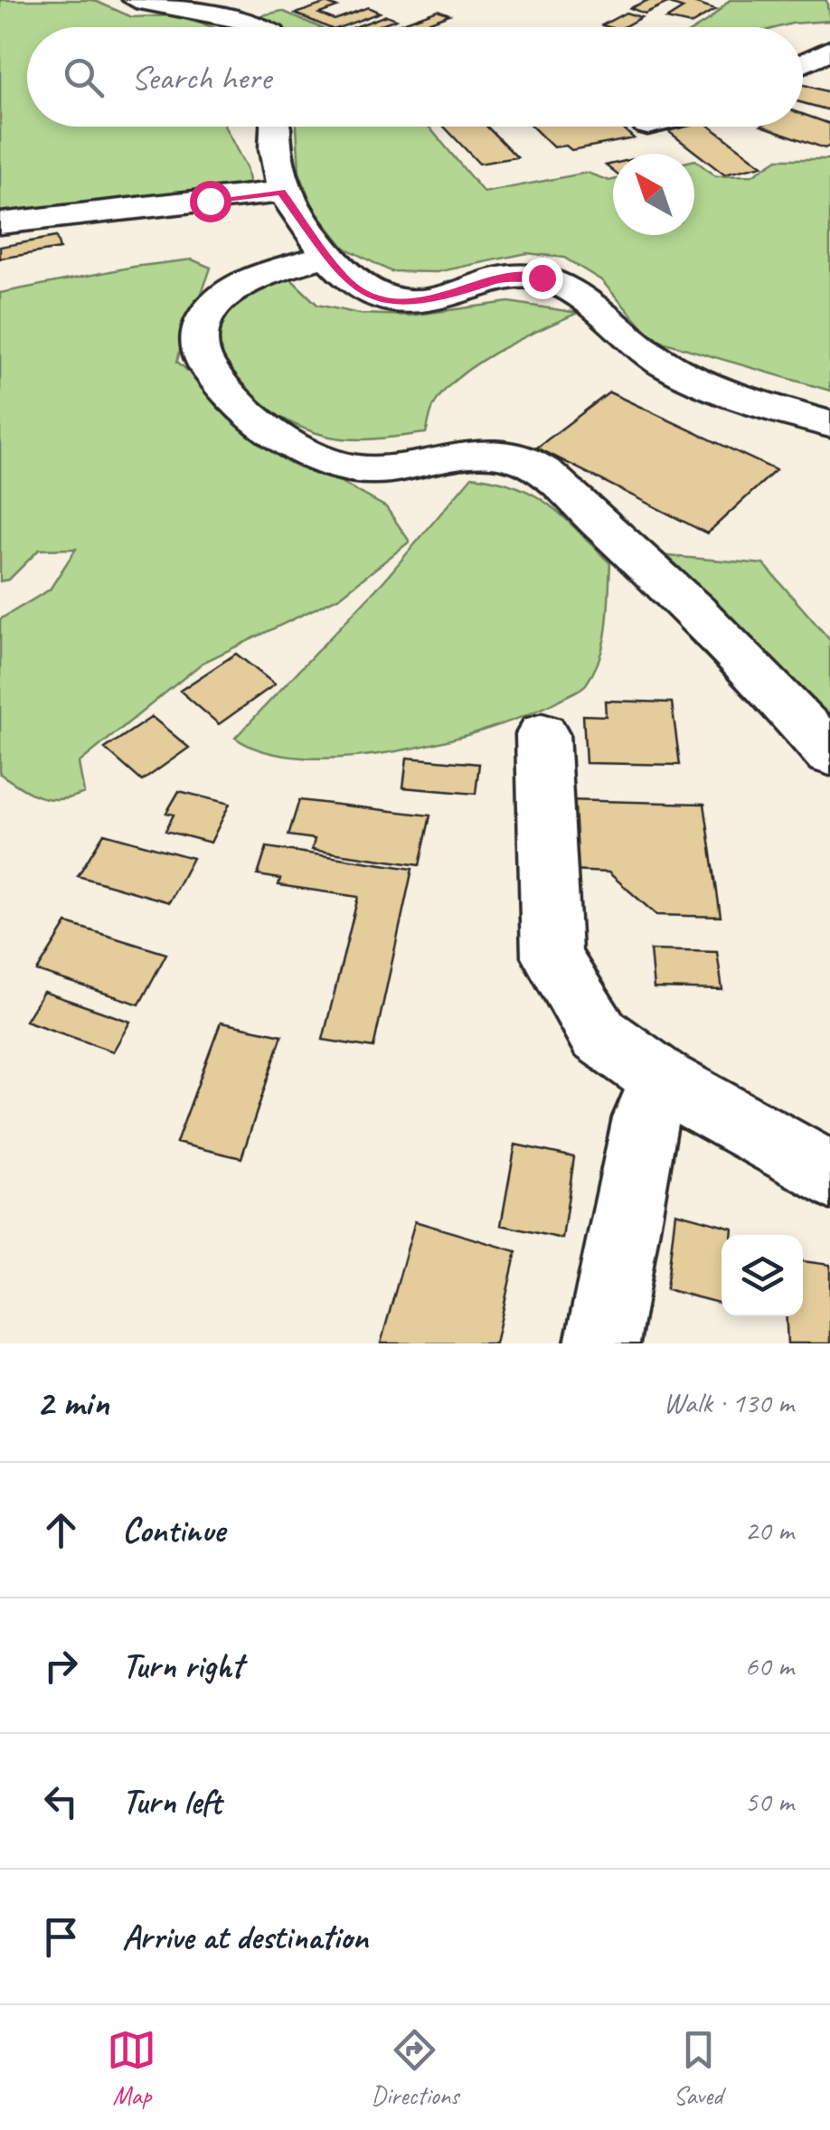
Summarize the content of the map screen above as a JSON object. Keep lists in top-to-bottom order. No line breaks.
{"north":"top left","page":{"search":"Search here","heading":["2 min","Walk · 130 m"],"list":[["Continue","20 m"],["Turn right","60 m"],["Turn left","50 m"],"Arrive at destination"],"nav":["Map","Directions","Saved"]}}
